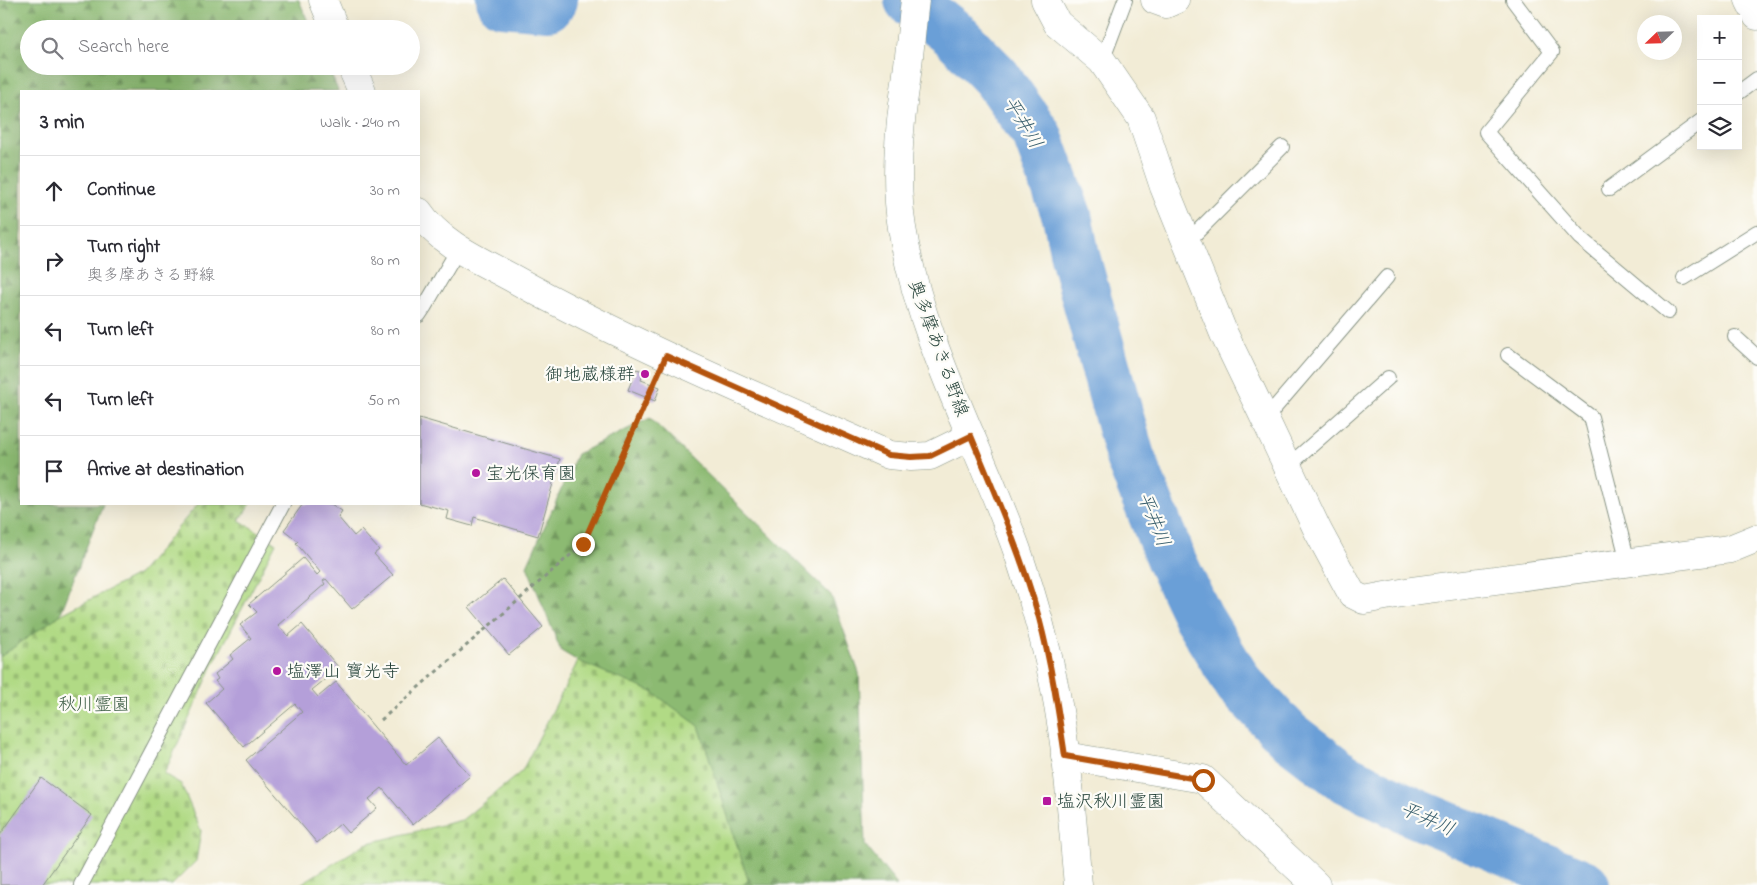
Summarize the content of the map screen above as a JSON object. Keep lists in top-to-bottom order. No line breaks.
{"streets":{"street":["奥多摩あきる野線"]},"water":["平井川"],"parks":["秋川霊園"],"places":{"other":["御地蔵様群","宝光保育園","塩澤山 寶光寺"],"transit":["塩沢秋川霊園"]},"north":"bottom left","page":{"map_buttons":["+","−"],"search":"Search here","heading":["3 min","Walk · 240 m"],"list":[["Continue","30 m"],["Turn right","奥多摩あきる野線","80 m"],["Turn left","80 m"],["Turn left","50 m"],"Arrive at destination"]}}
